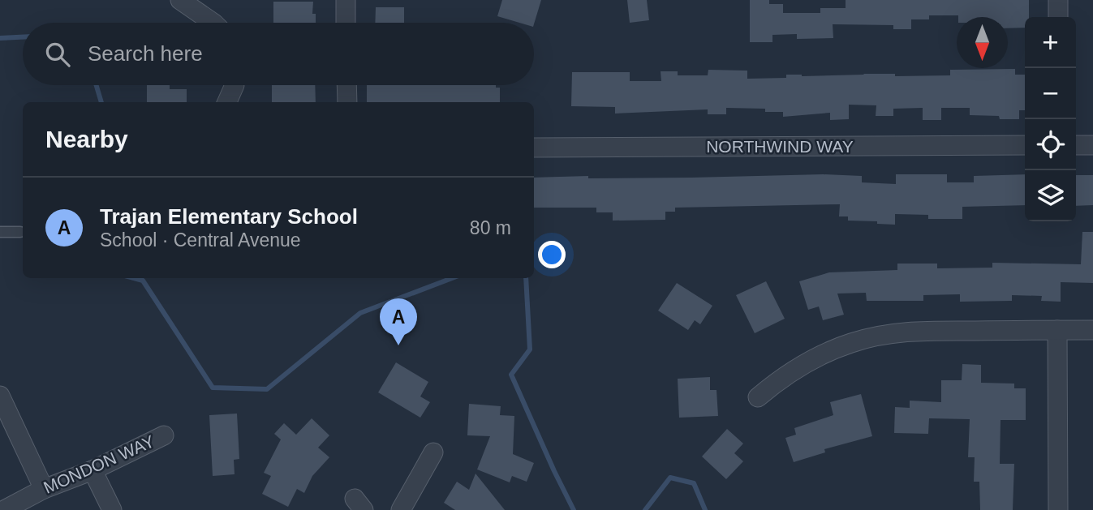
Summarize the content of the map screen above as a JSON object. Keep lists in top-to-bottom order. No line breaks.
{"streets":{"street":["NORTHWIND WAY","MONDON WAY"]},"north":"bottom","page":{"map_buttons":["+","−"],"search":"Search here","heading":"Nearby","list":[{"mark":"A","name":"Trajan Elementary School","note":"School · Central Avenue","value":"80 m"}],"pins":"A"}}
